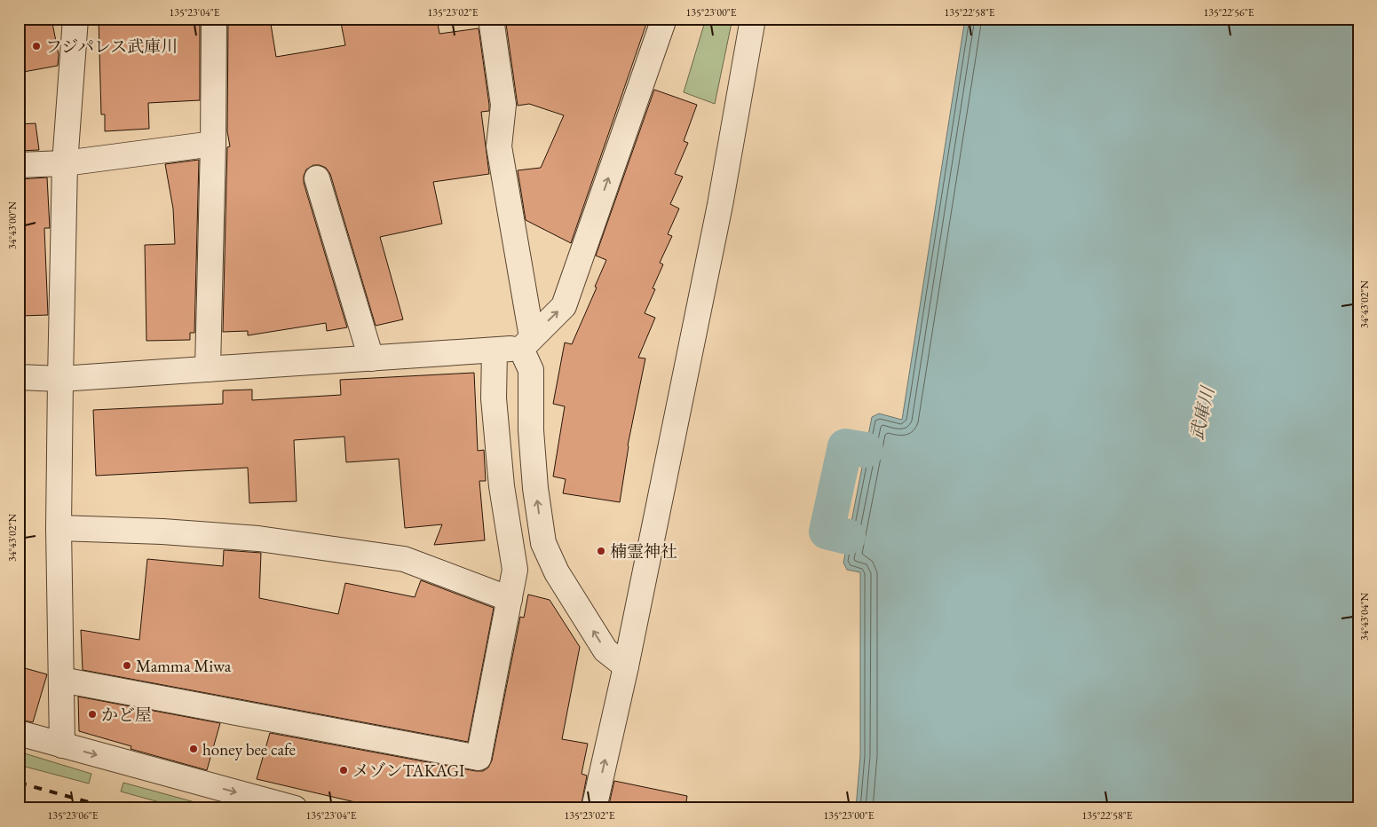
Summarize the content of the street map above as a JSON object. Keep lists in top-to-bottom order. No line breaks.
{"water":["武庫川"],"places":["フジパレス武庫川","楠霊神社","Mamma Miwa","かど屋","honey bee cafe","メゾンTAKAGI"],"coordinates":["135°23'04\"E","135°23'02\"E","135°23'00\"E","135°22'58\"E","135°22'56\"E","34°43'00\"N","34°43'02\"N","34°43'04\"N","135°23'06\"E"]}
